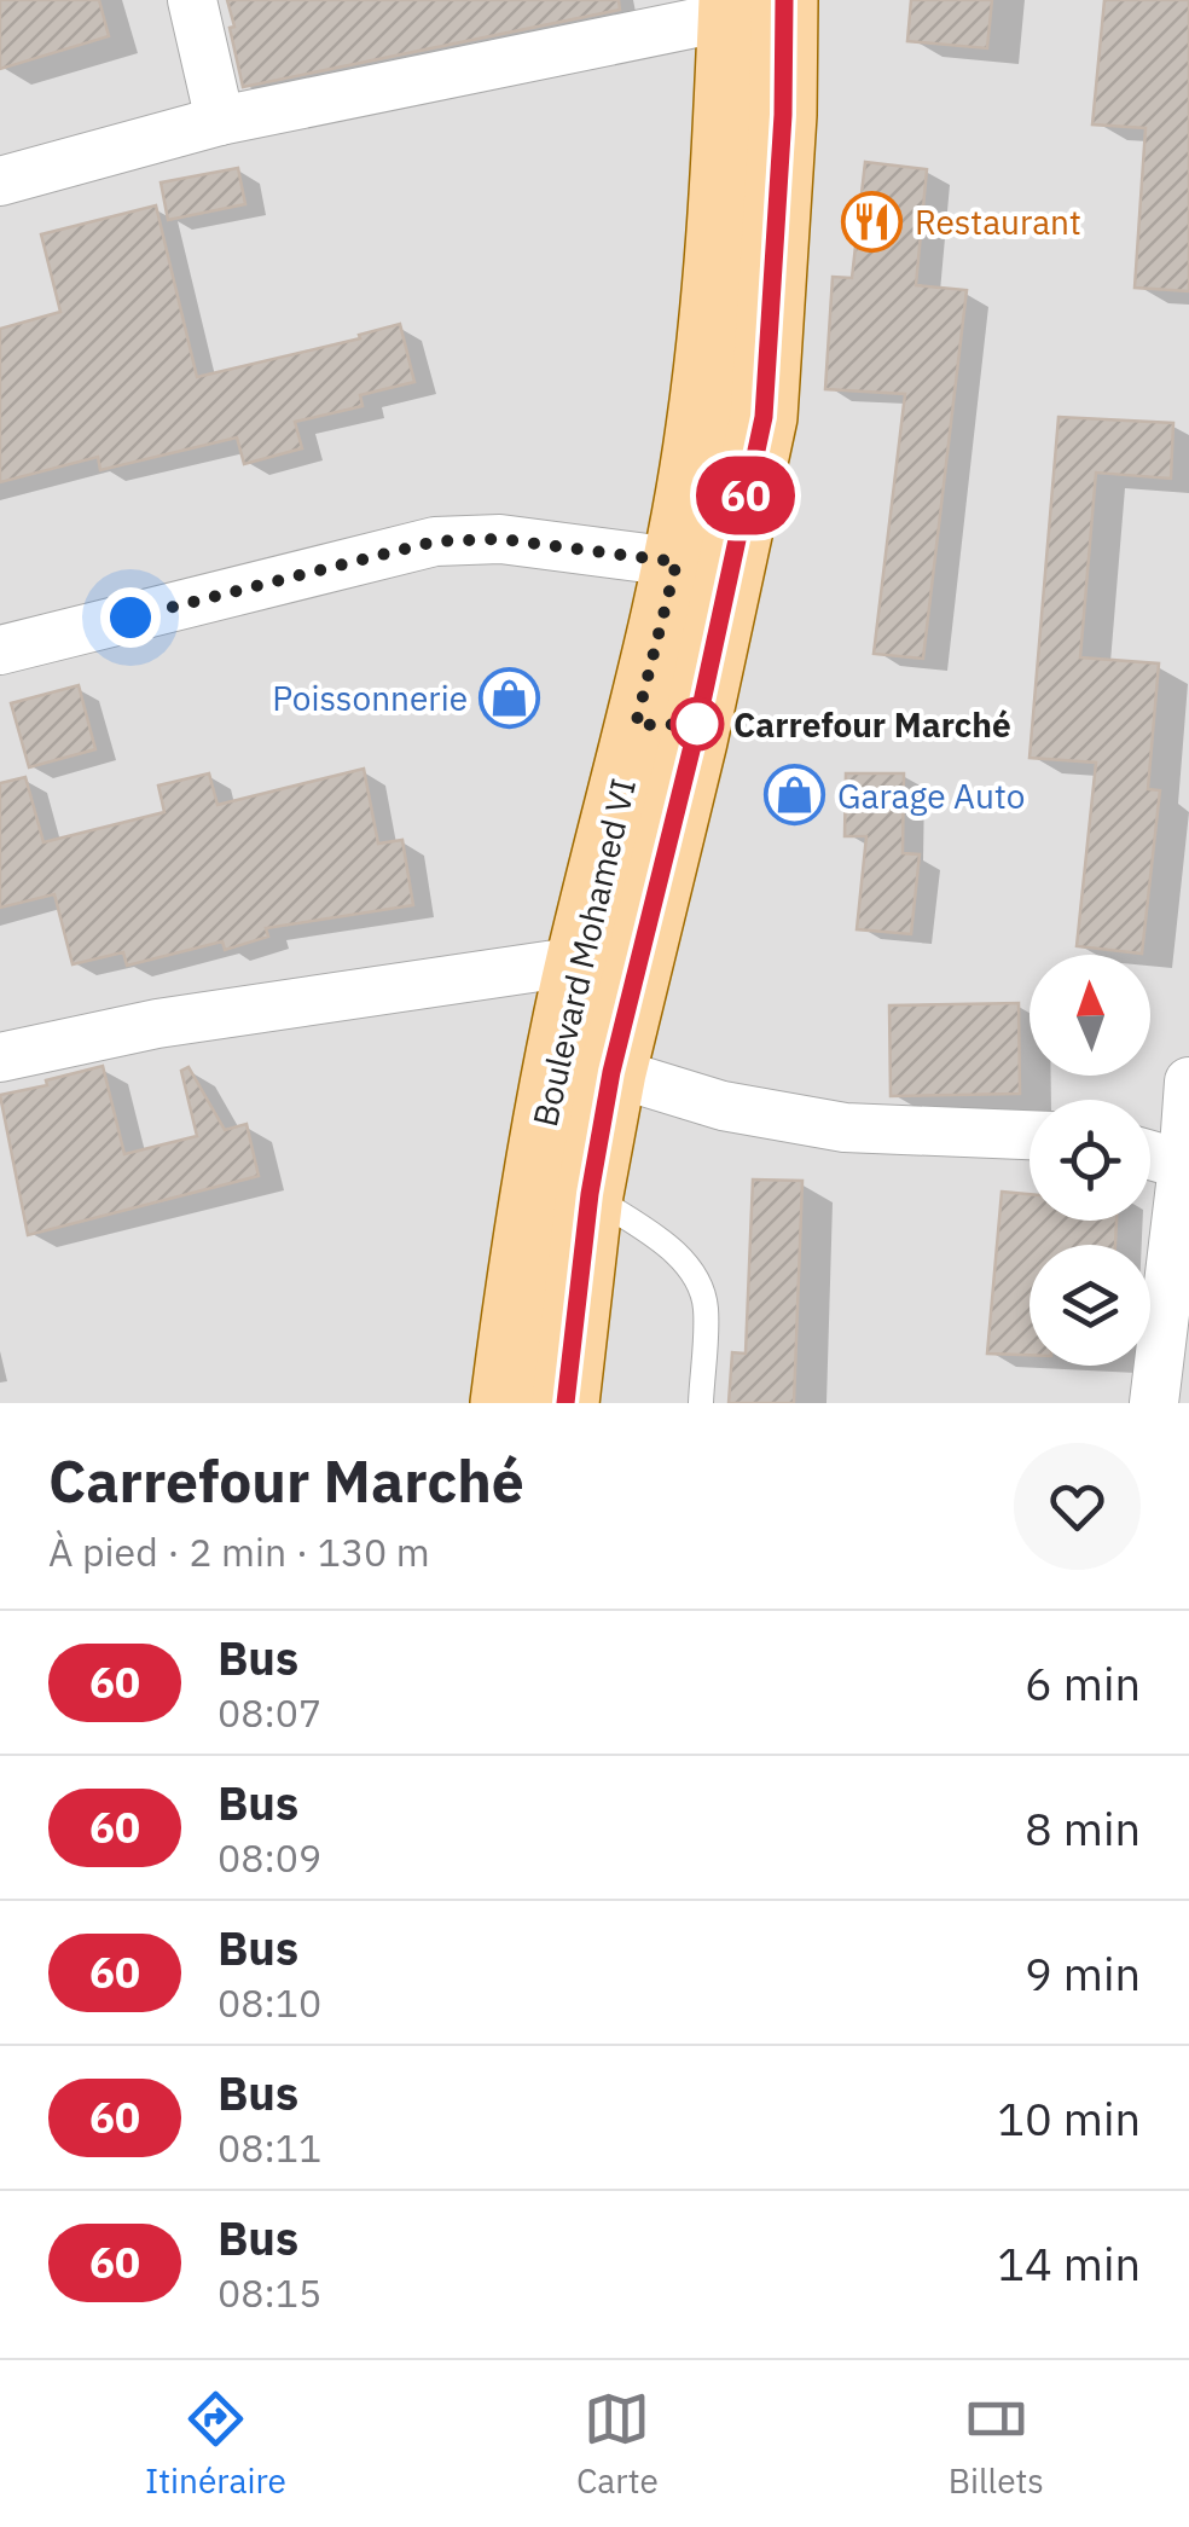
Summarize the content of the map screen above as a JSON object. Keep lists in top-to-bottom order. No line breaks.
{"streets":{"main road":["Boulevard Mohamed VI"]},"places":{"restaurant":["Restaurant"],"shop":["Poissonnerie","Garage Auto"],"other":["Carrefour Marché"]},"lines":["bus line 60"],"north":"top","page":{"on_map":"60","heading":["Carrefour Marché","À pied · 2 min · 130 m"],"list":[{"mark":"60","name":"Bus","note":"08:07","value":"6 min"},{"mark":"60","name":"Bus","note":"08:09","value":"8 min"},{"mark":"60","name":"Bus","note":"08:10","value":"9 min"},{"mark":"60","name":"Bus","note":"08:11","value":"10 min"},{"mark":"60","name":"Bus","note":"08:15","value":"14 min"}],"tabs":["Itinéraire","Carte","Billets"]}}
